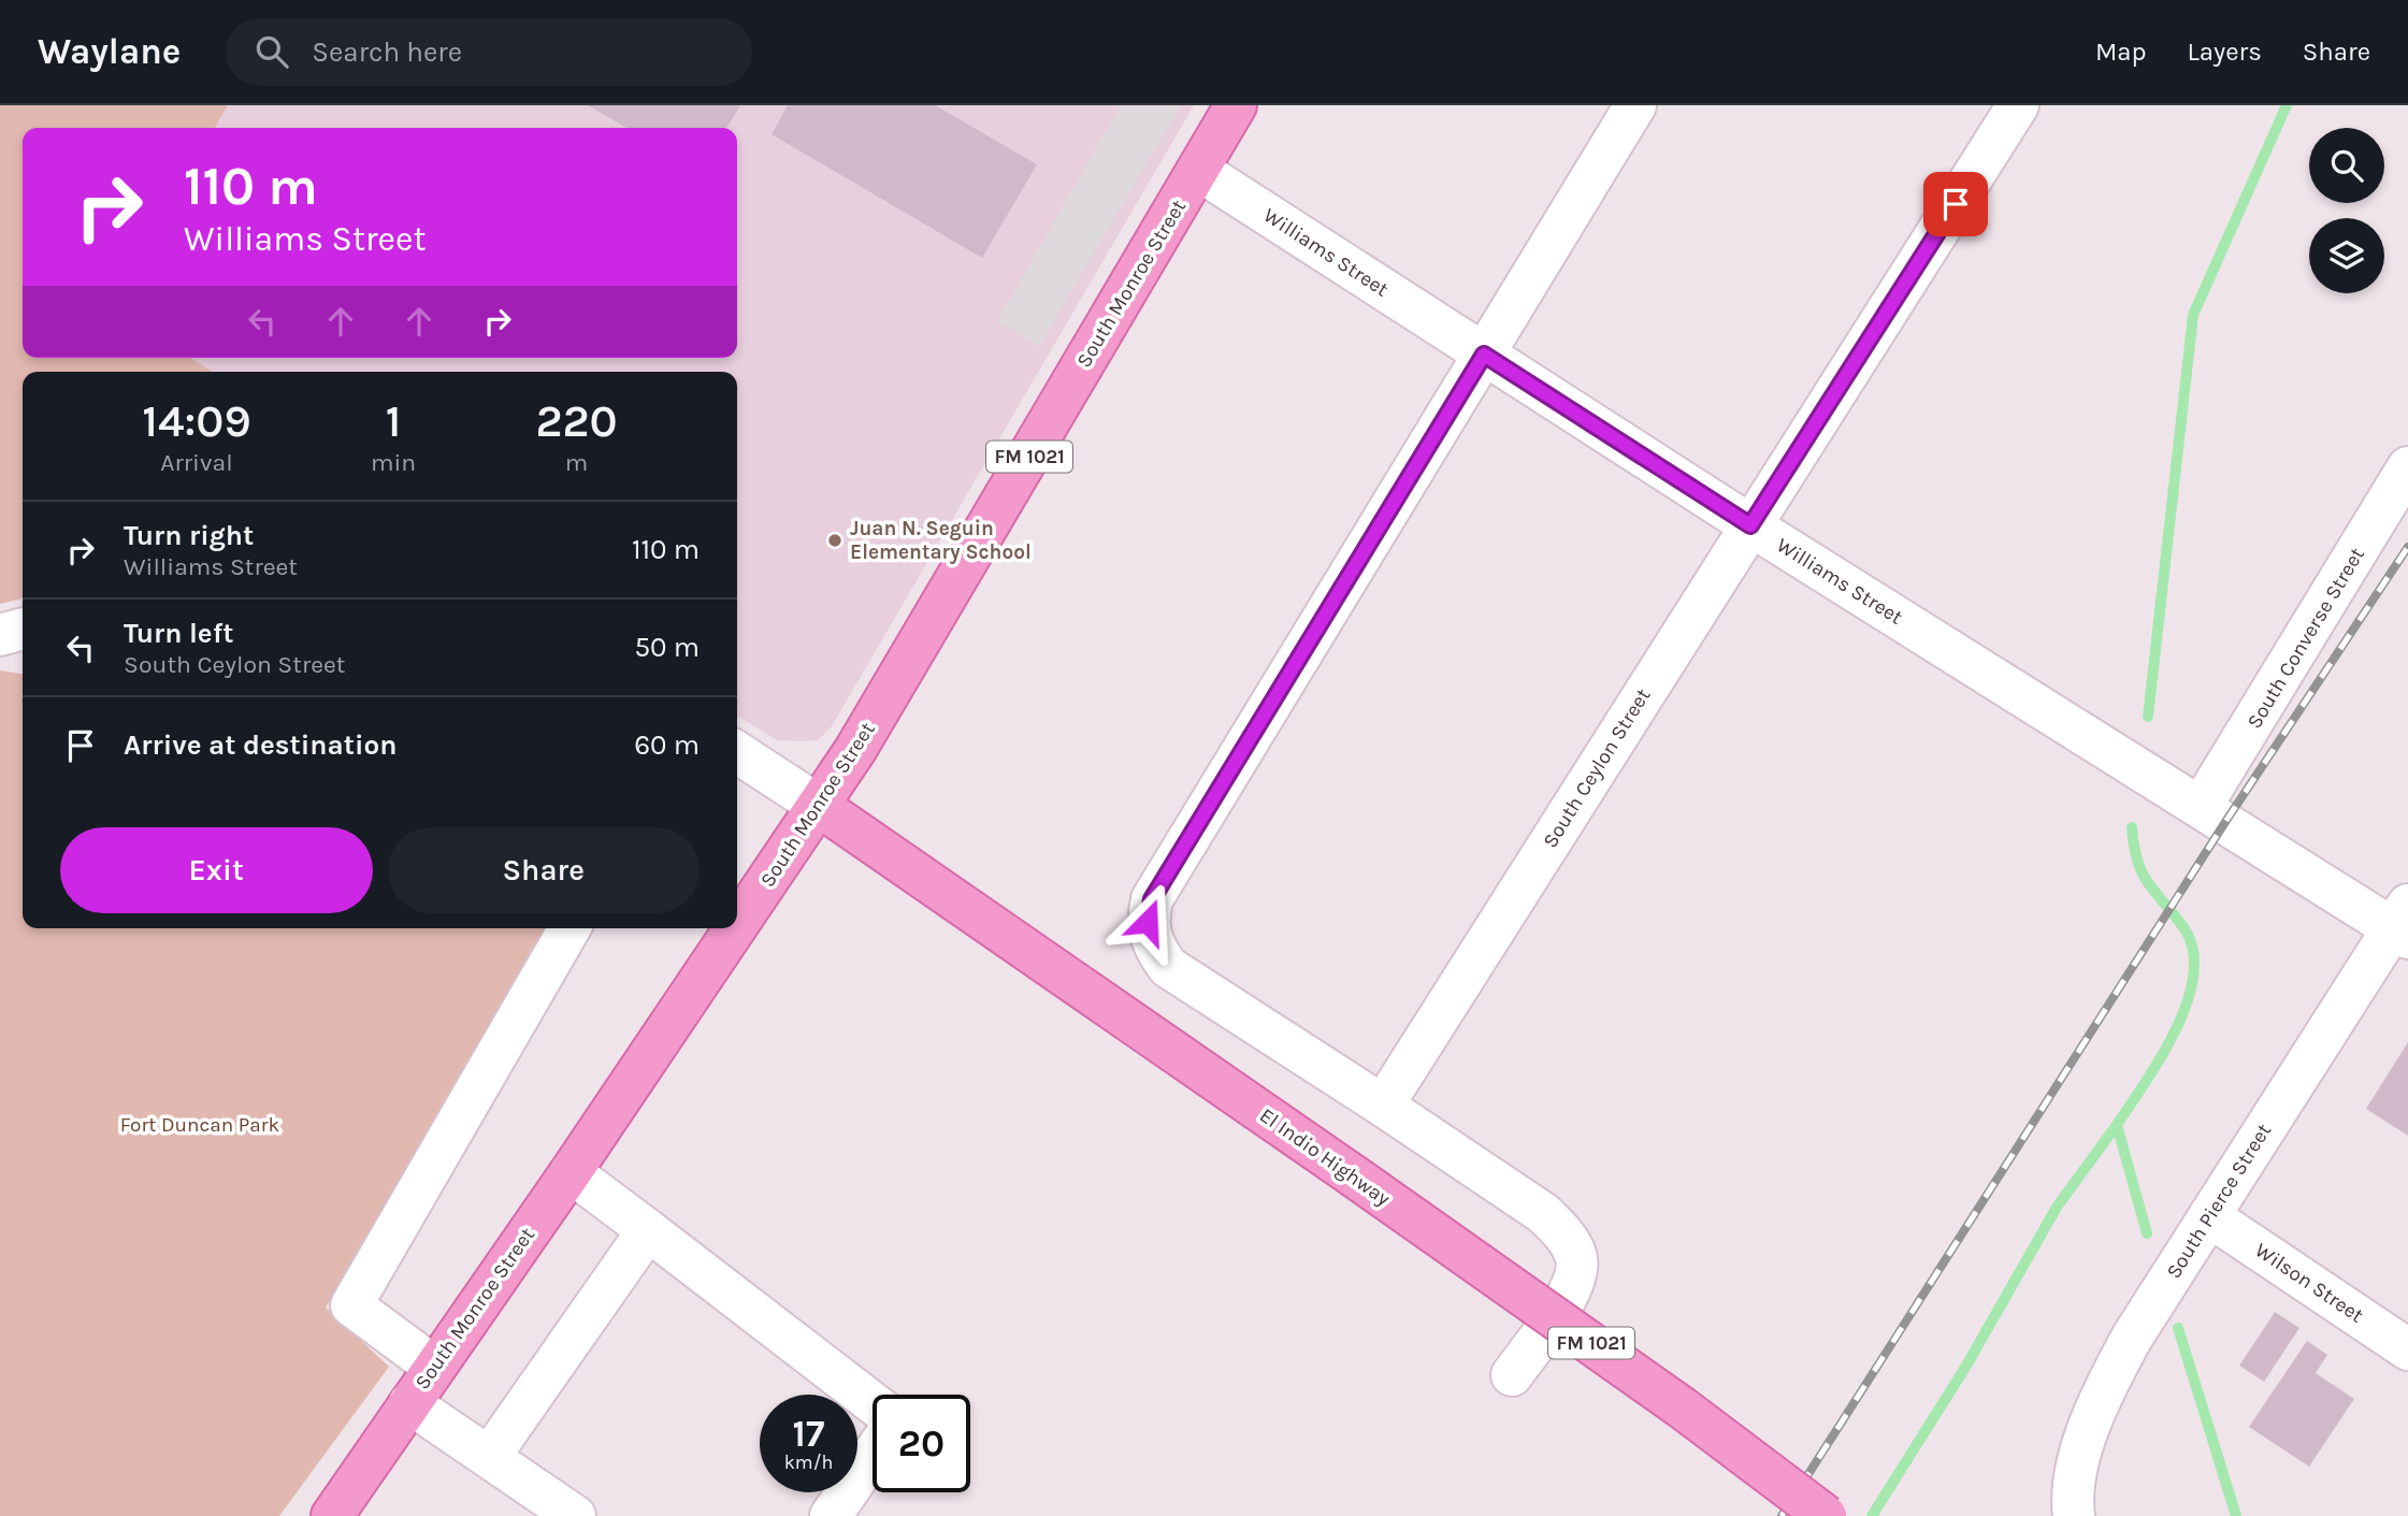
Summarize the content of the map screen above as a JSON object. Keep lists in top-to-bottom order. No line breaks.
{"streets":{"main road":["South Monroe Street","FM 1021","El Indio Highway"],"street":["Williams Street","South Converse Street","South Ceylon Street","South Pierce Street","Wilson Street"]},"crossings":[["Williams Street","South Monroe Street"],["Williams Street","South Converse Street"],["Williams Street","South Ceylon Street"],["Williams Street","South Pierce Street"],["South Monroe Street","El Indio Highway"],["South Pierce Street","Wilson Street"]],"parks":["Fort Duncan Park"],"places":["Juan N. Seguin Elementary School"],"page":{"header":"Waylane","search":"Search here","nav":["Map","Layers","Share"],"turn":["110 m","Williams Street"],"eta":["14:09","Arrival","1","min","220","m"],"list":[{"name":"Turn right","note":"Williams Street","value":"110 m"},{"name":"Turn left","note":"South Ceylon Street","value":"50 m"},{"name":"Arrive at destination","value":"60 m"}],"buttons":["Exit","Share"],"speed":"17 km/h","limit":"20"}}
